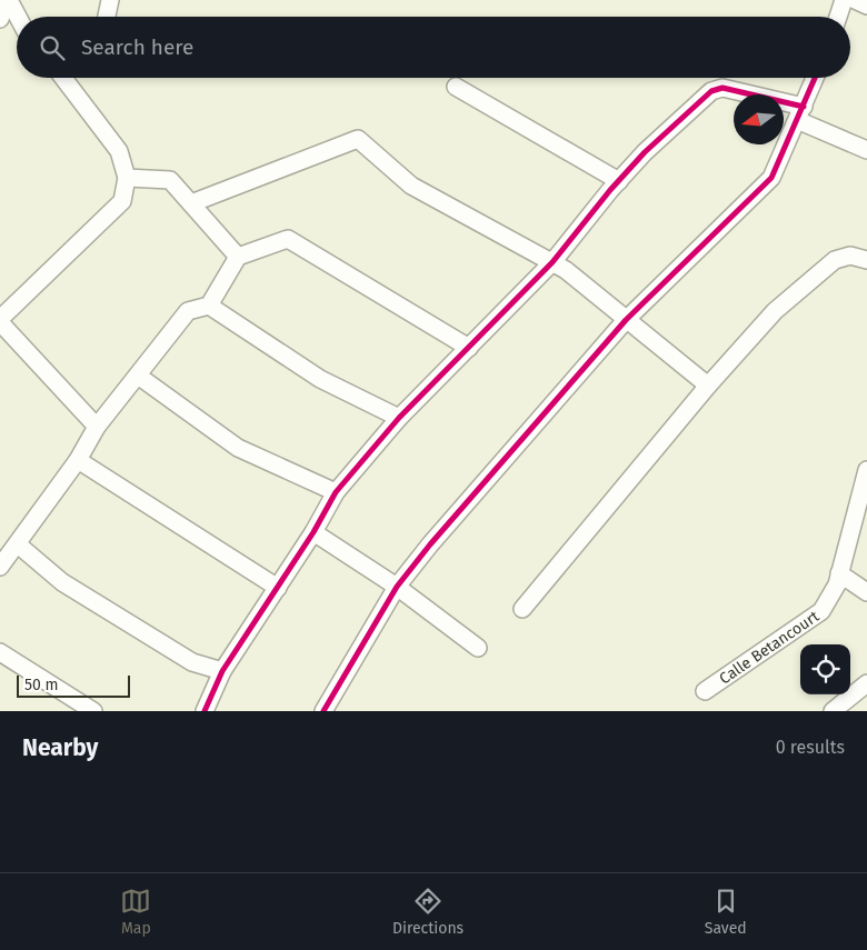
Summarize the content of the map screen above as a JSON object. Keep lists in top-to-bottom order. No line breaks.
{"streets":{"street":["Calle Betancourt"]},"scale_bar":"50 m","north":"left","page":{"search":"Search here","scale":"50 m","heading":["Nearby","0 results"],"nav":["Map","Directions","Saved"]}}
